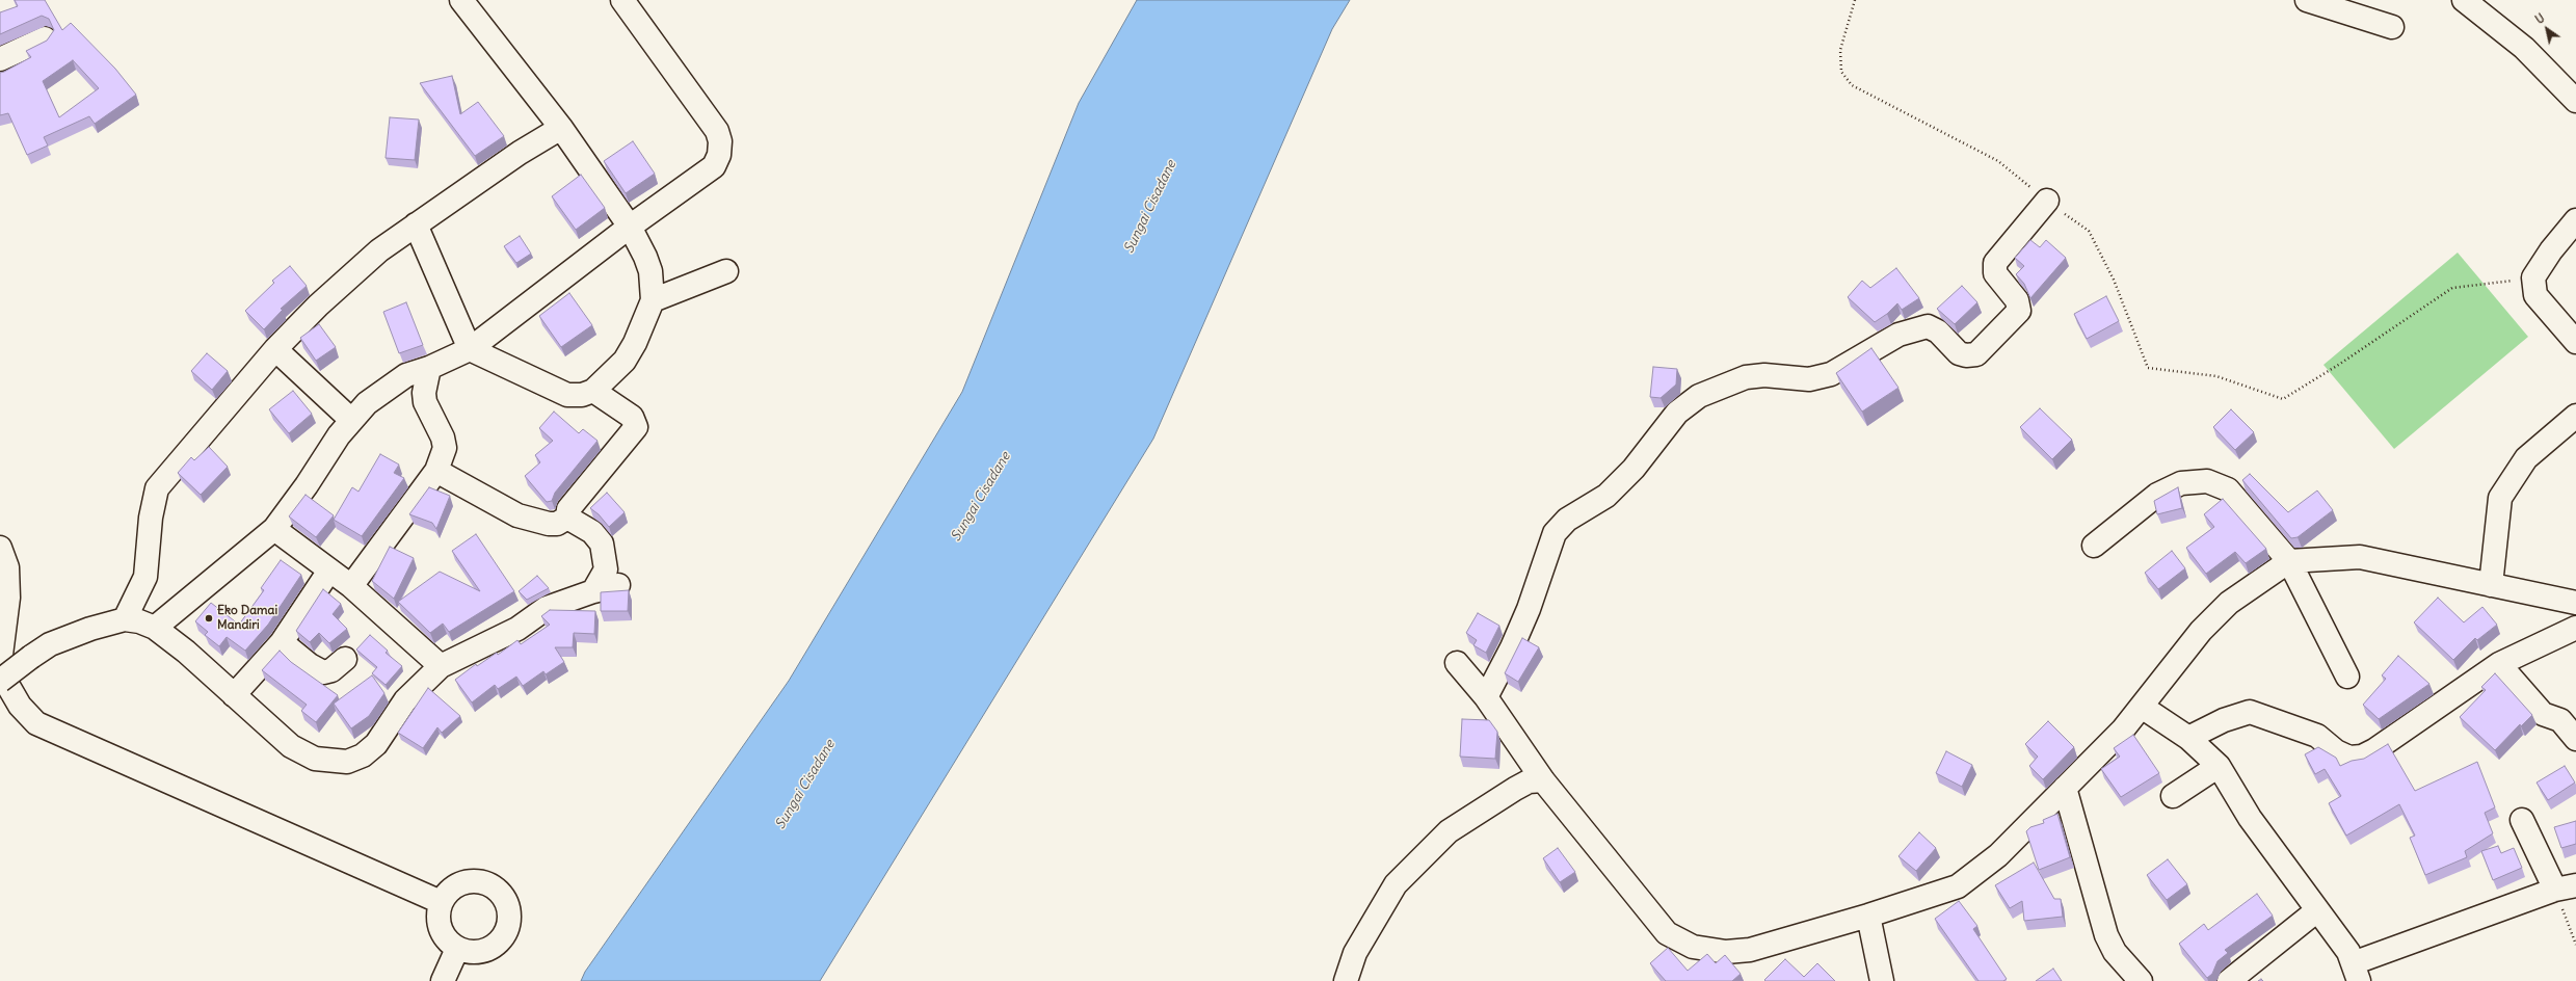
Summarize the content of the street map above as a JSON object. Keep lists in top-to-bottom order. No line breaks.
{"water":["Sungai Cisadane"],"places":["Eko Damai Mandiri"],"north":"top left"}
